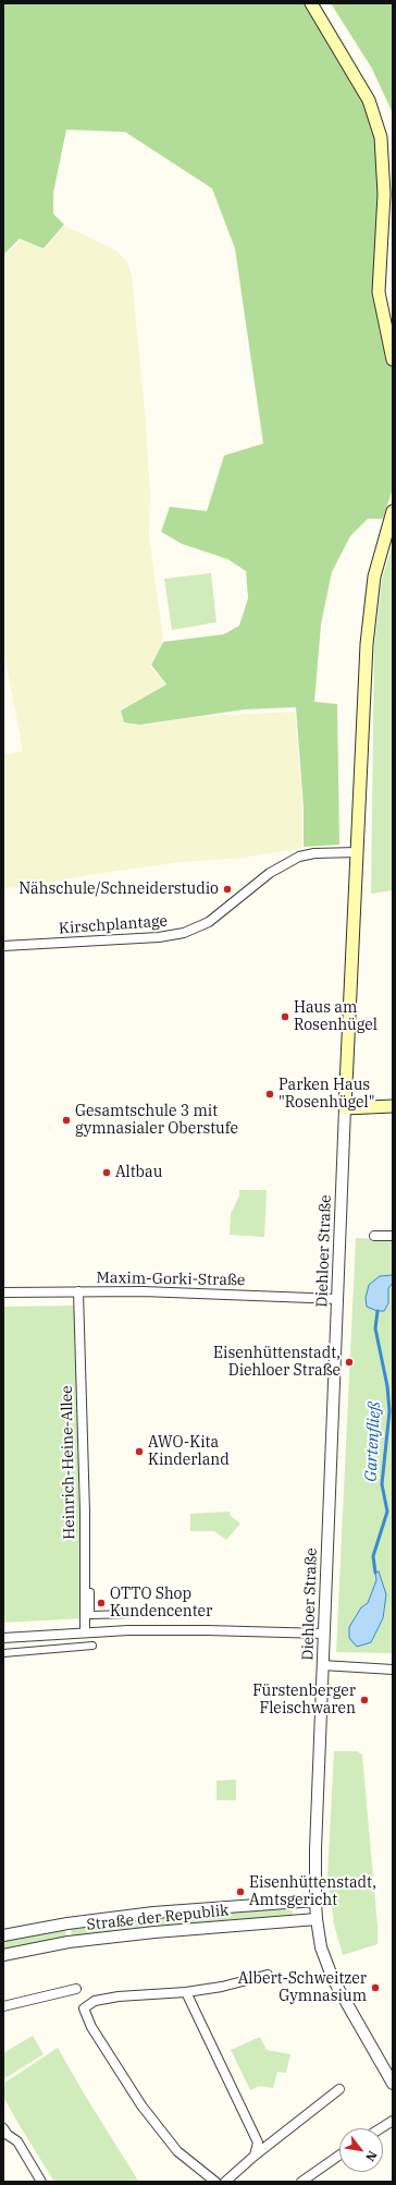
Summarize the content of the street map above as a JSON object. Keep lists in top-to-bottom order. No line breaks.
{"streets":{"street":["Kirschplantage","Diehloer Straße","Maxim-Gorki-Straße","Heinrich-Heine-Allee","Straße der Republik"]},"crossings":[["Diehloer Straße","Maxim-Gorki-Straße"],["Diehloer Straße","Straße der Republik"],["Maxim-Gorki-Straße","Heinrich-Heine-Allee"]],"water":["Gartenfließ"],"places":["Nähschule/Schneiderstudio","Haus am Rosenhügel","Parken Haus \"Rosenhügel\"","Gesamtschule 3 mit gymnasialer Oberstufe","Altbau","Eisenhüttenstadt, Diehloer Straße","AWO-Kita Kinderland","OTTO Shop Kundencenter","Fürstenberger Fleischwaren","Eisenhüttenstadt, Amtsgericht","Albert-Schweitzer Gymnasium"],"north":"bottom right"}
